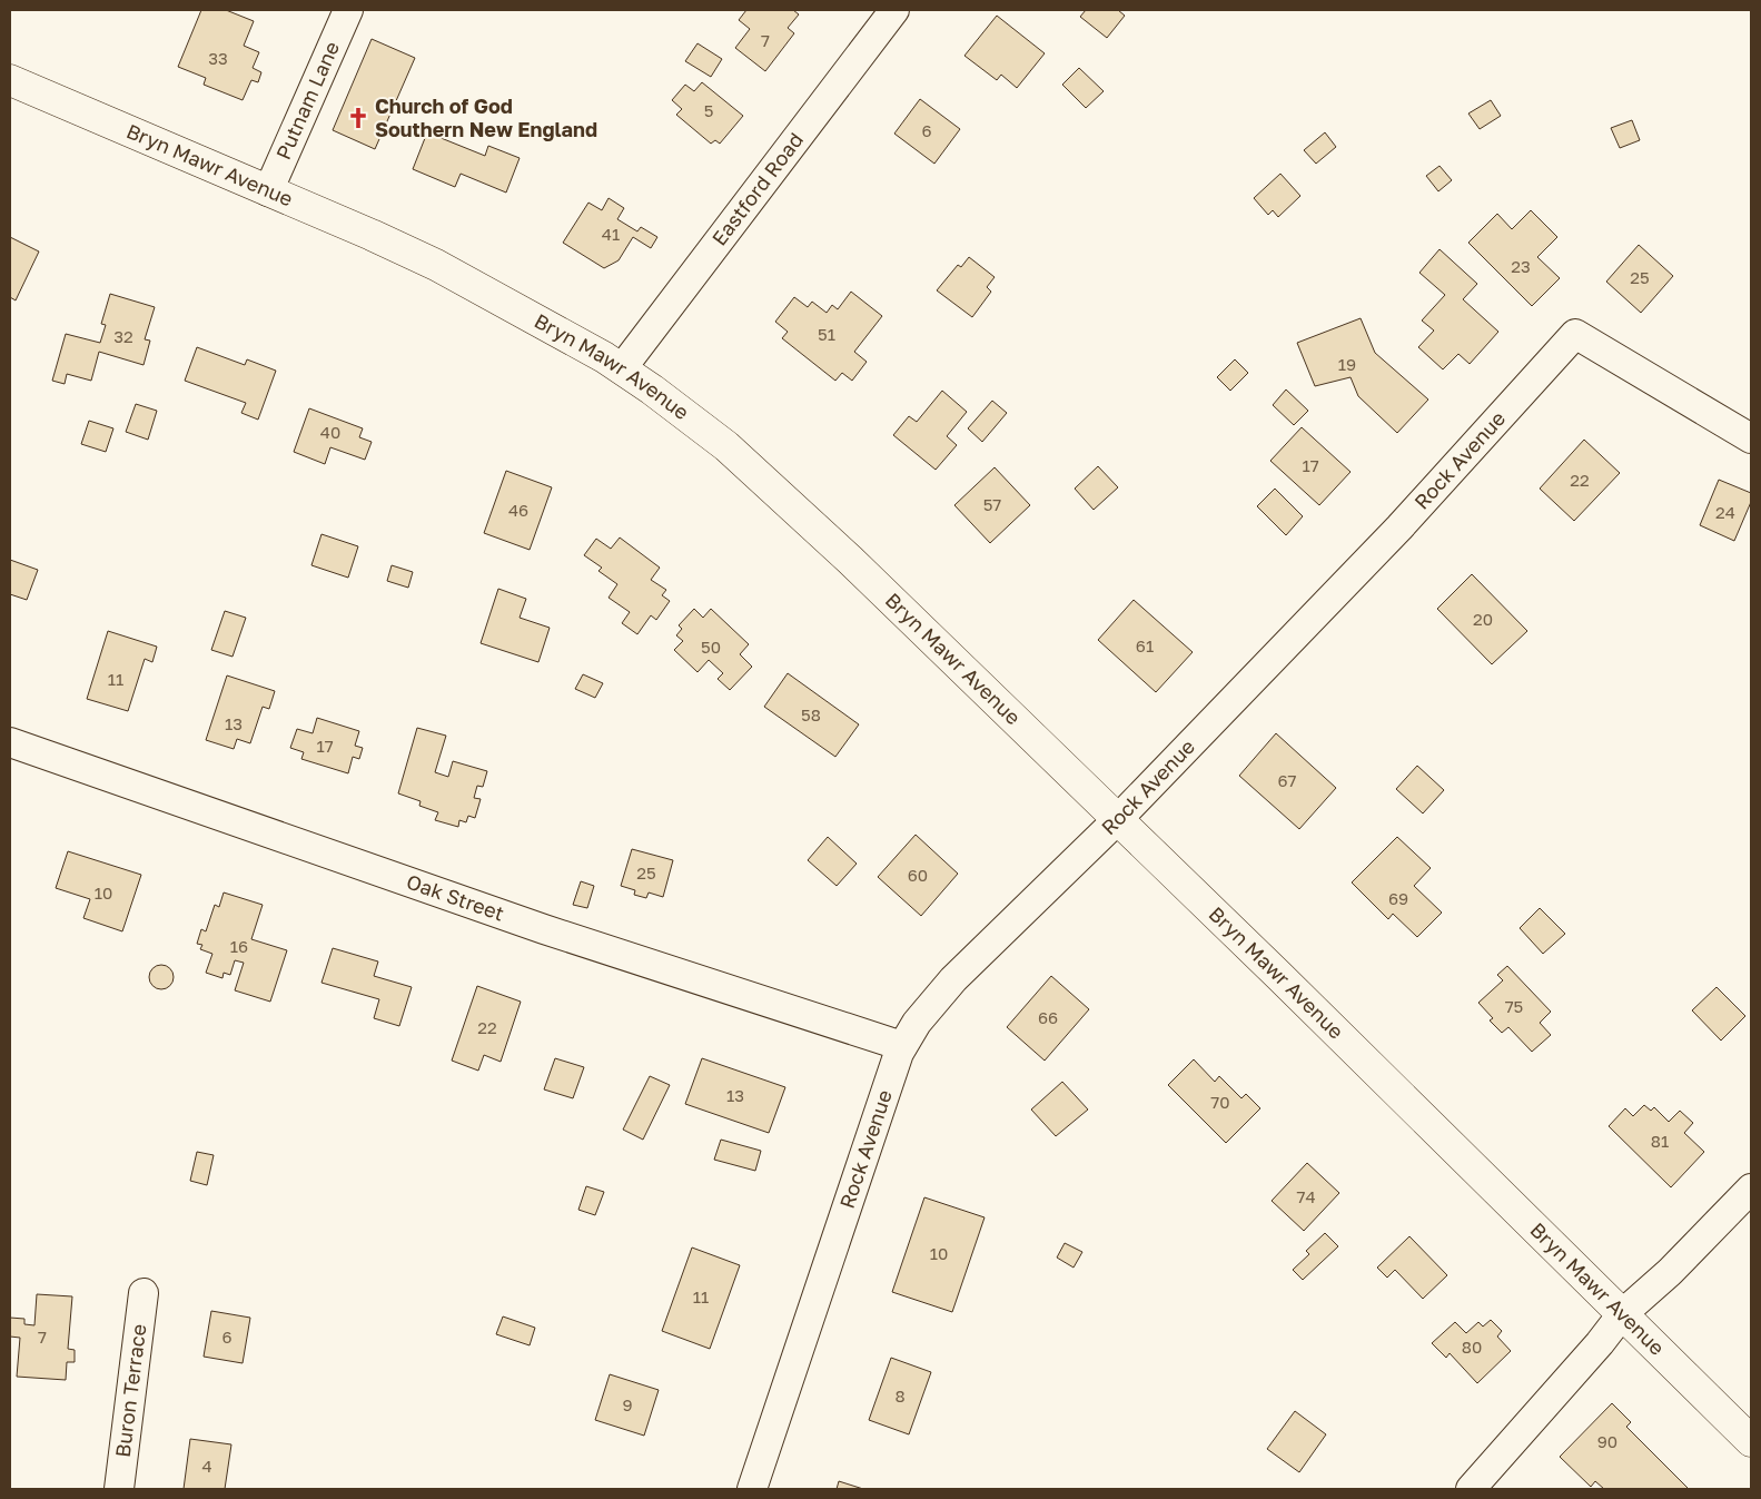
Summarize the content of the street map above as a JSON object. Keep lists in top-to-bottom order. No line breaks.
{"streets":{"street":["Putnam Lane","Bryn Mawr Avenue","Eastford Road","Rock Avenue","Oak Street","Buron Terrace"]},"crossings":[["Putnam Lane","Bryn Mawr Avenue"],["Bryn Mawr Avenue","Eastford Road"],["Bryn Mawr Avenue","Rock Avenue"],["Rock Avenue","Oak Street"]],"places":{"church":["Church of God Southern New England"]},"house_numbers":["7","33","5","6","41","23","25","51","32","19","40","17","22","57","46","24","20","61","50","11","58","13","17","67","25","60","10","69","16","75","66","22","13","70","81","74","10","11","7","6","80","8","9","90","4"]}
